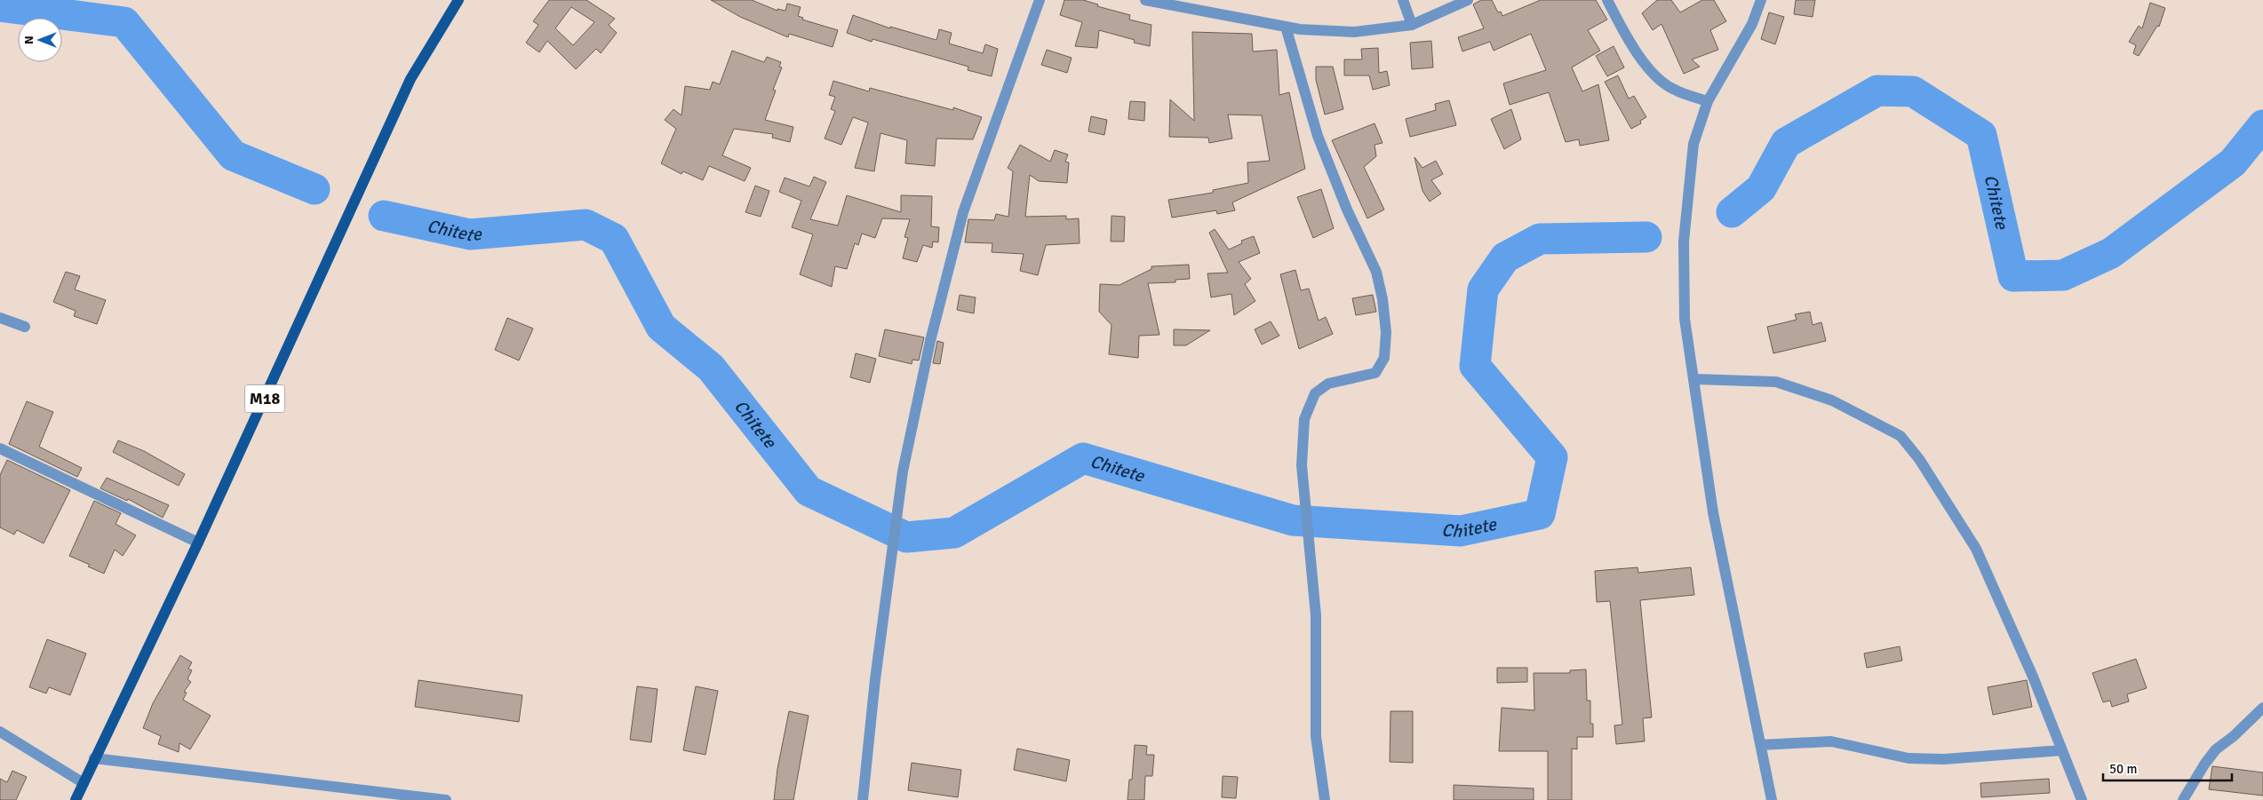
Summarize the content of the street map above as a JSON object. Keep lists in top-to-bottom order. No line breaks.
{"streets":{"main road":["M18"]},"water":["Chitete"],"scale_bar":"50 m","north":"left"}
